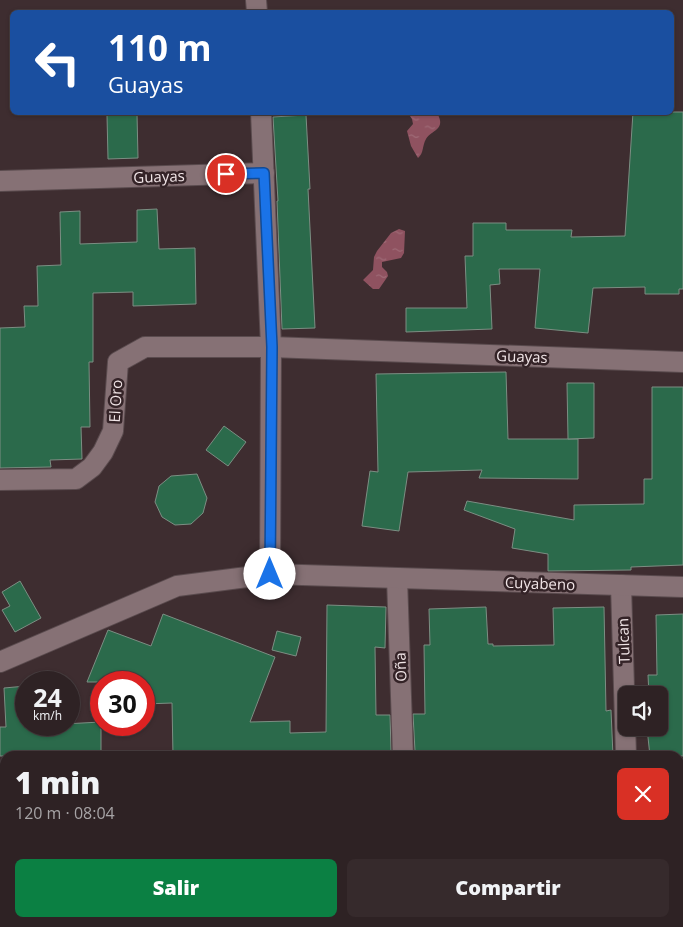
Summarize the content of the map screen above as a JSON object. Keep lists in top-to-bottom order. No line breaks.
{"streets":{"street":["Guayas","El Oro","Cuyabeno","Tulcan","Oña"]},"crossings":[["Guayas","El Oro"],["Cuyabeno","Tulcan"],["Cuyabeno","Oña"]],"page":{"turn":["110 m","Guayas"],"speed":"24 km/h","limit":"30","heading":["1 min","120 m · 08:04"],"buttons":["Salir","Compartir"]}}
